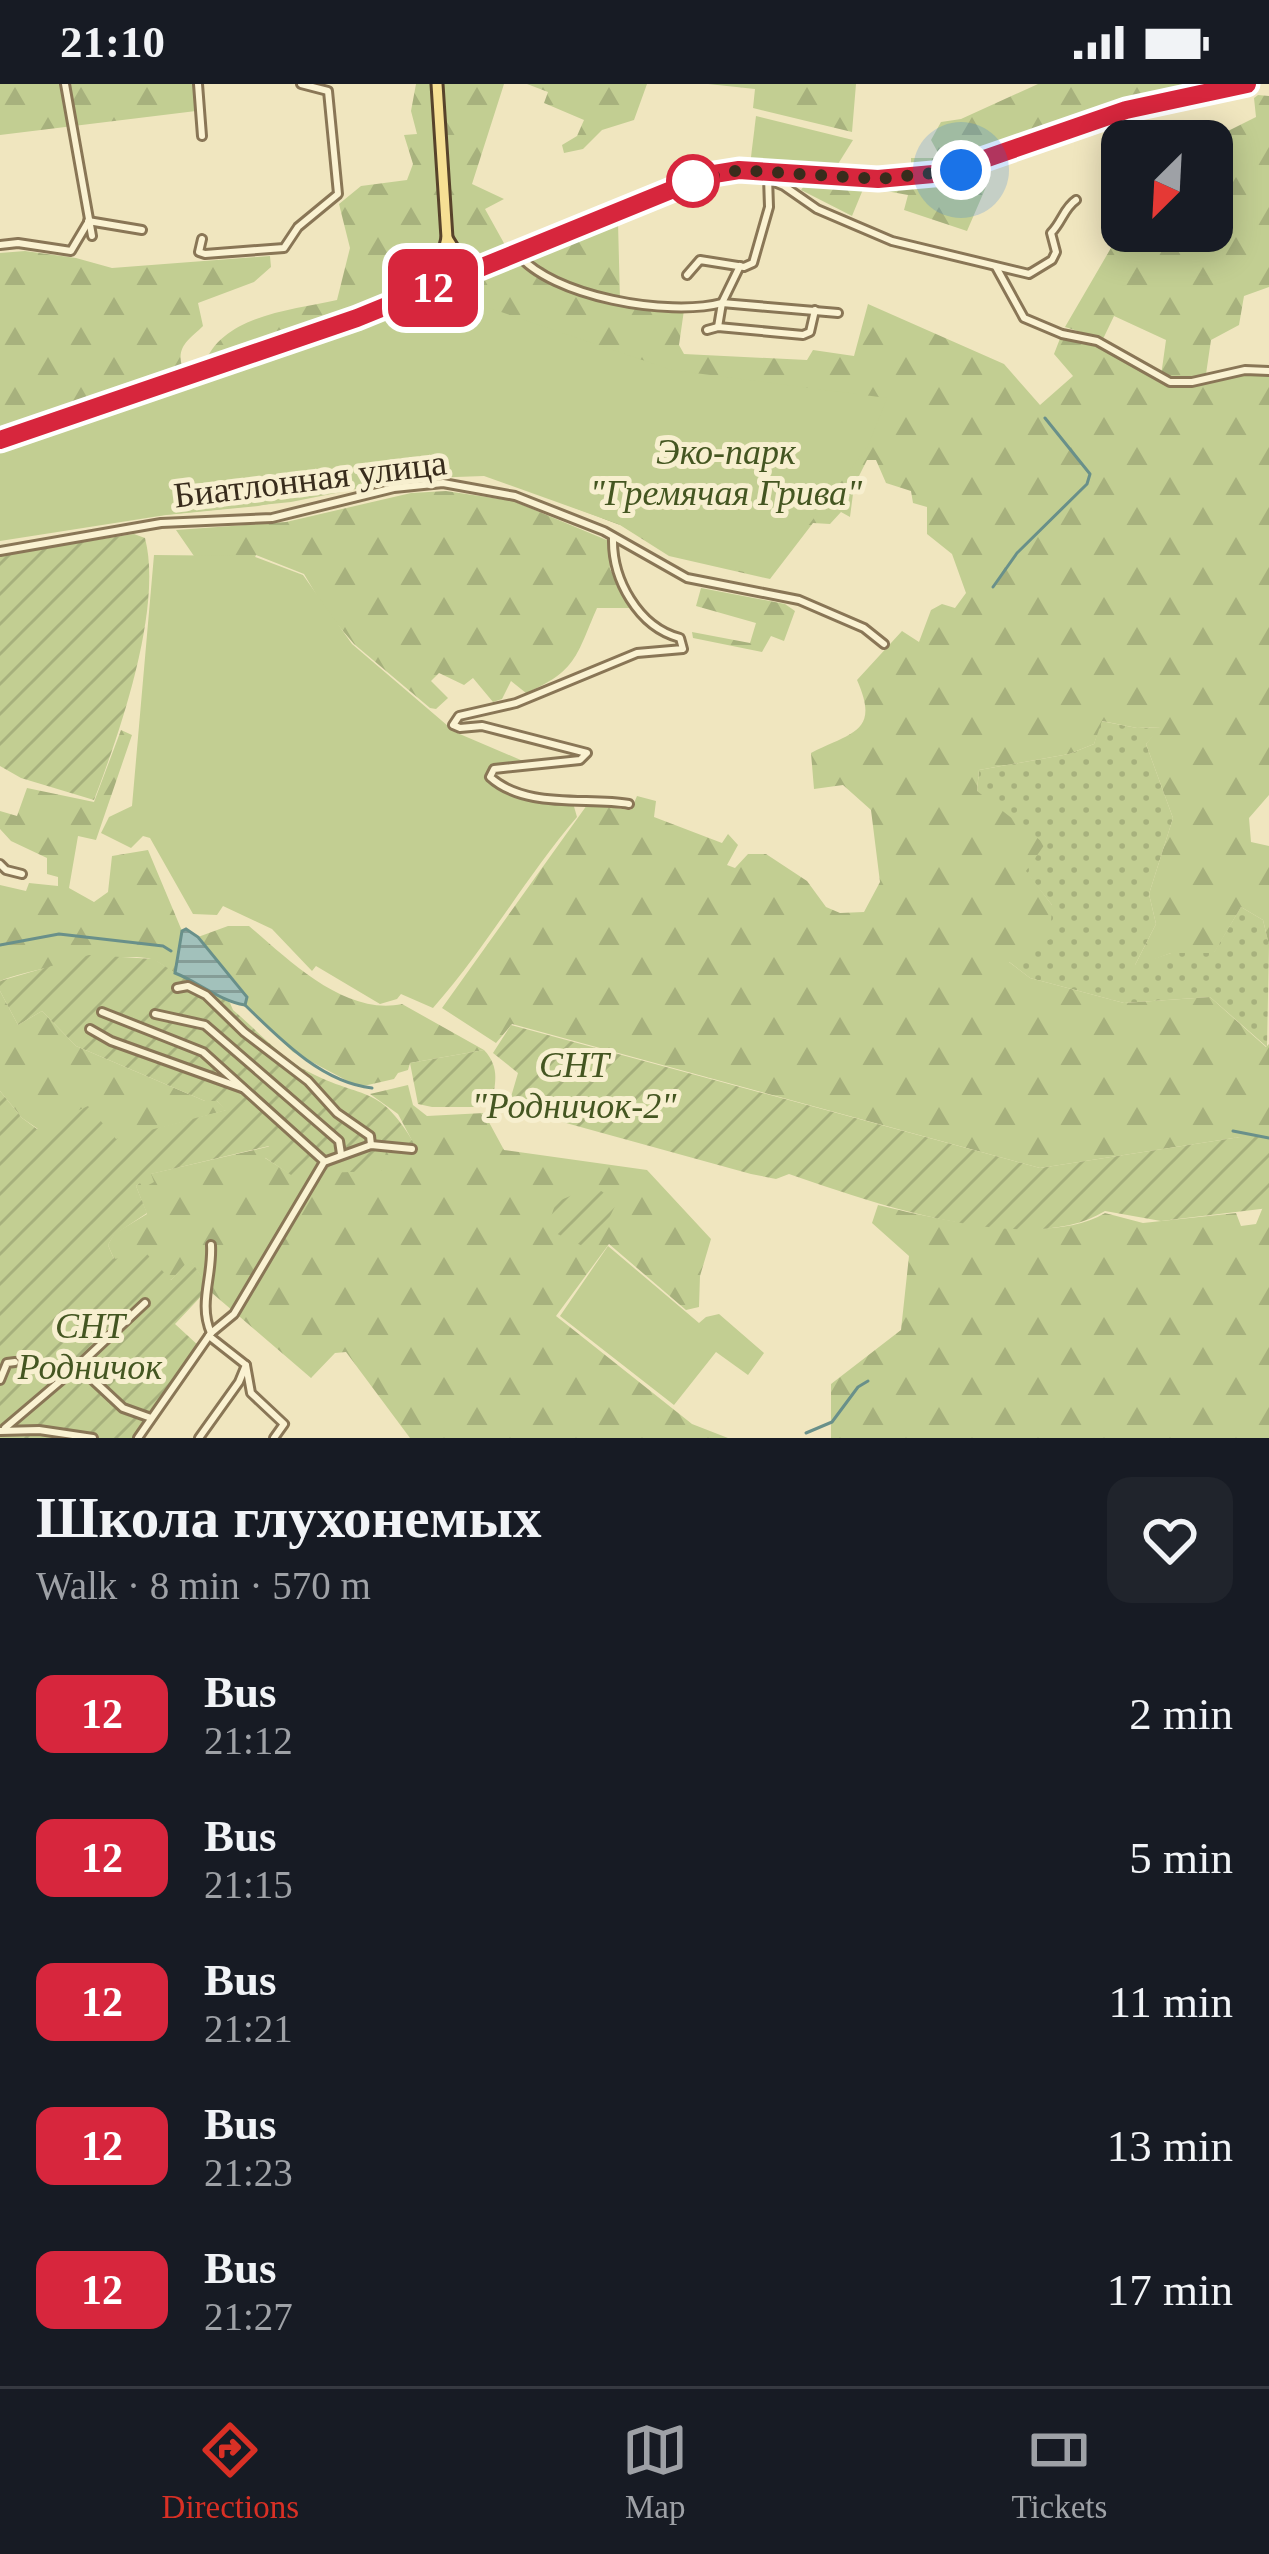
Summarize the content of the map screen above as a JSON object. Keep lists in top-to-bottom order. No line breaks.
{"streets":{"street":["Биатлонная улица"]},"parks":["Эко-парк \"Гремячая Грива\"","СНТ \"Родничок-2\"","СНТ Родничок"],"lines":["bus line 12"],"north":"bottom left","page":{"status":"21:10","on_map":"12","heading":["Школа глухонемых","Walk · 8 min · 570 m"],"list":[{"mark":"12","name":"Bus","note":"21:12","value":"2 min"},{"mark":"12","name":"Bus","note":"21:15","value":"5 min"},{"mark":"12","name":"Bus","note":"21:21","value":"11 min"},{"mark":"12","name":"Bus","note":"21:23","value":"13 min"},{"mark":"12","name":"Bus","note":"21:27","value":"17 min"}],"tabs":["Directions","Map","Tickets"]}}
